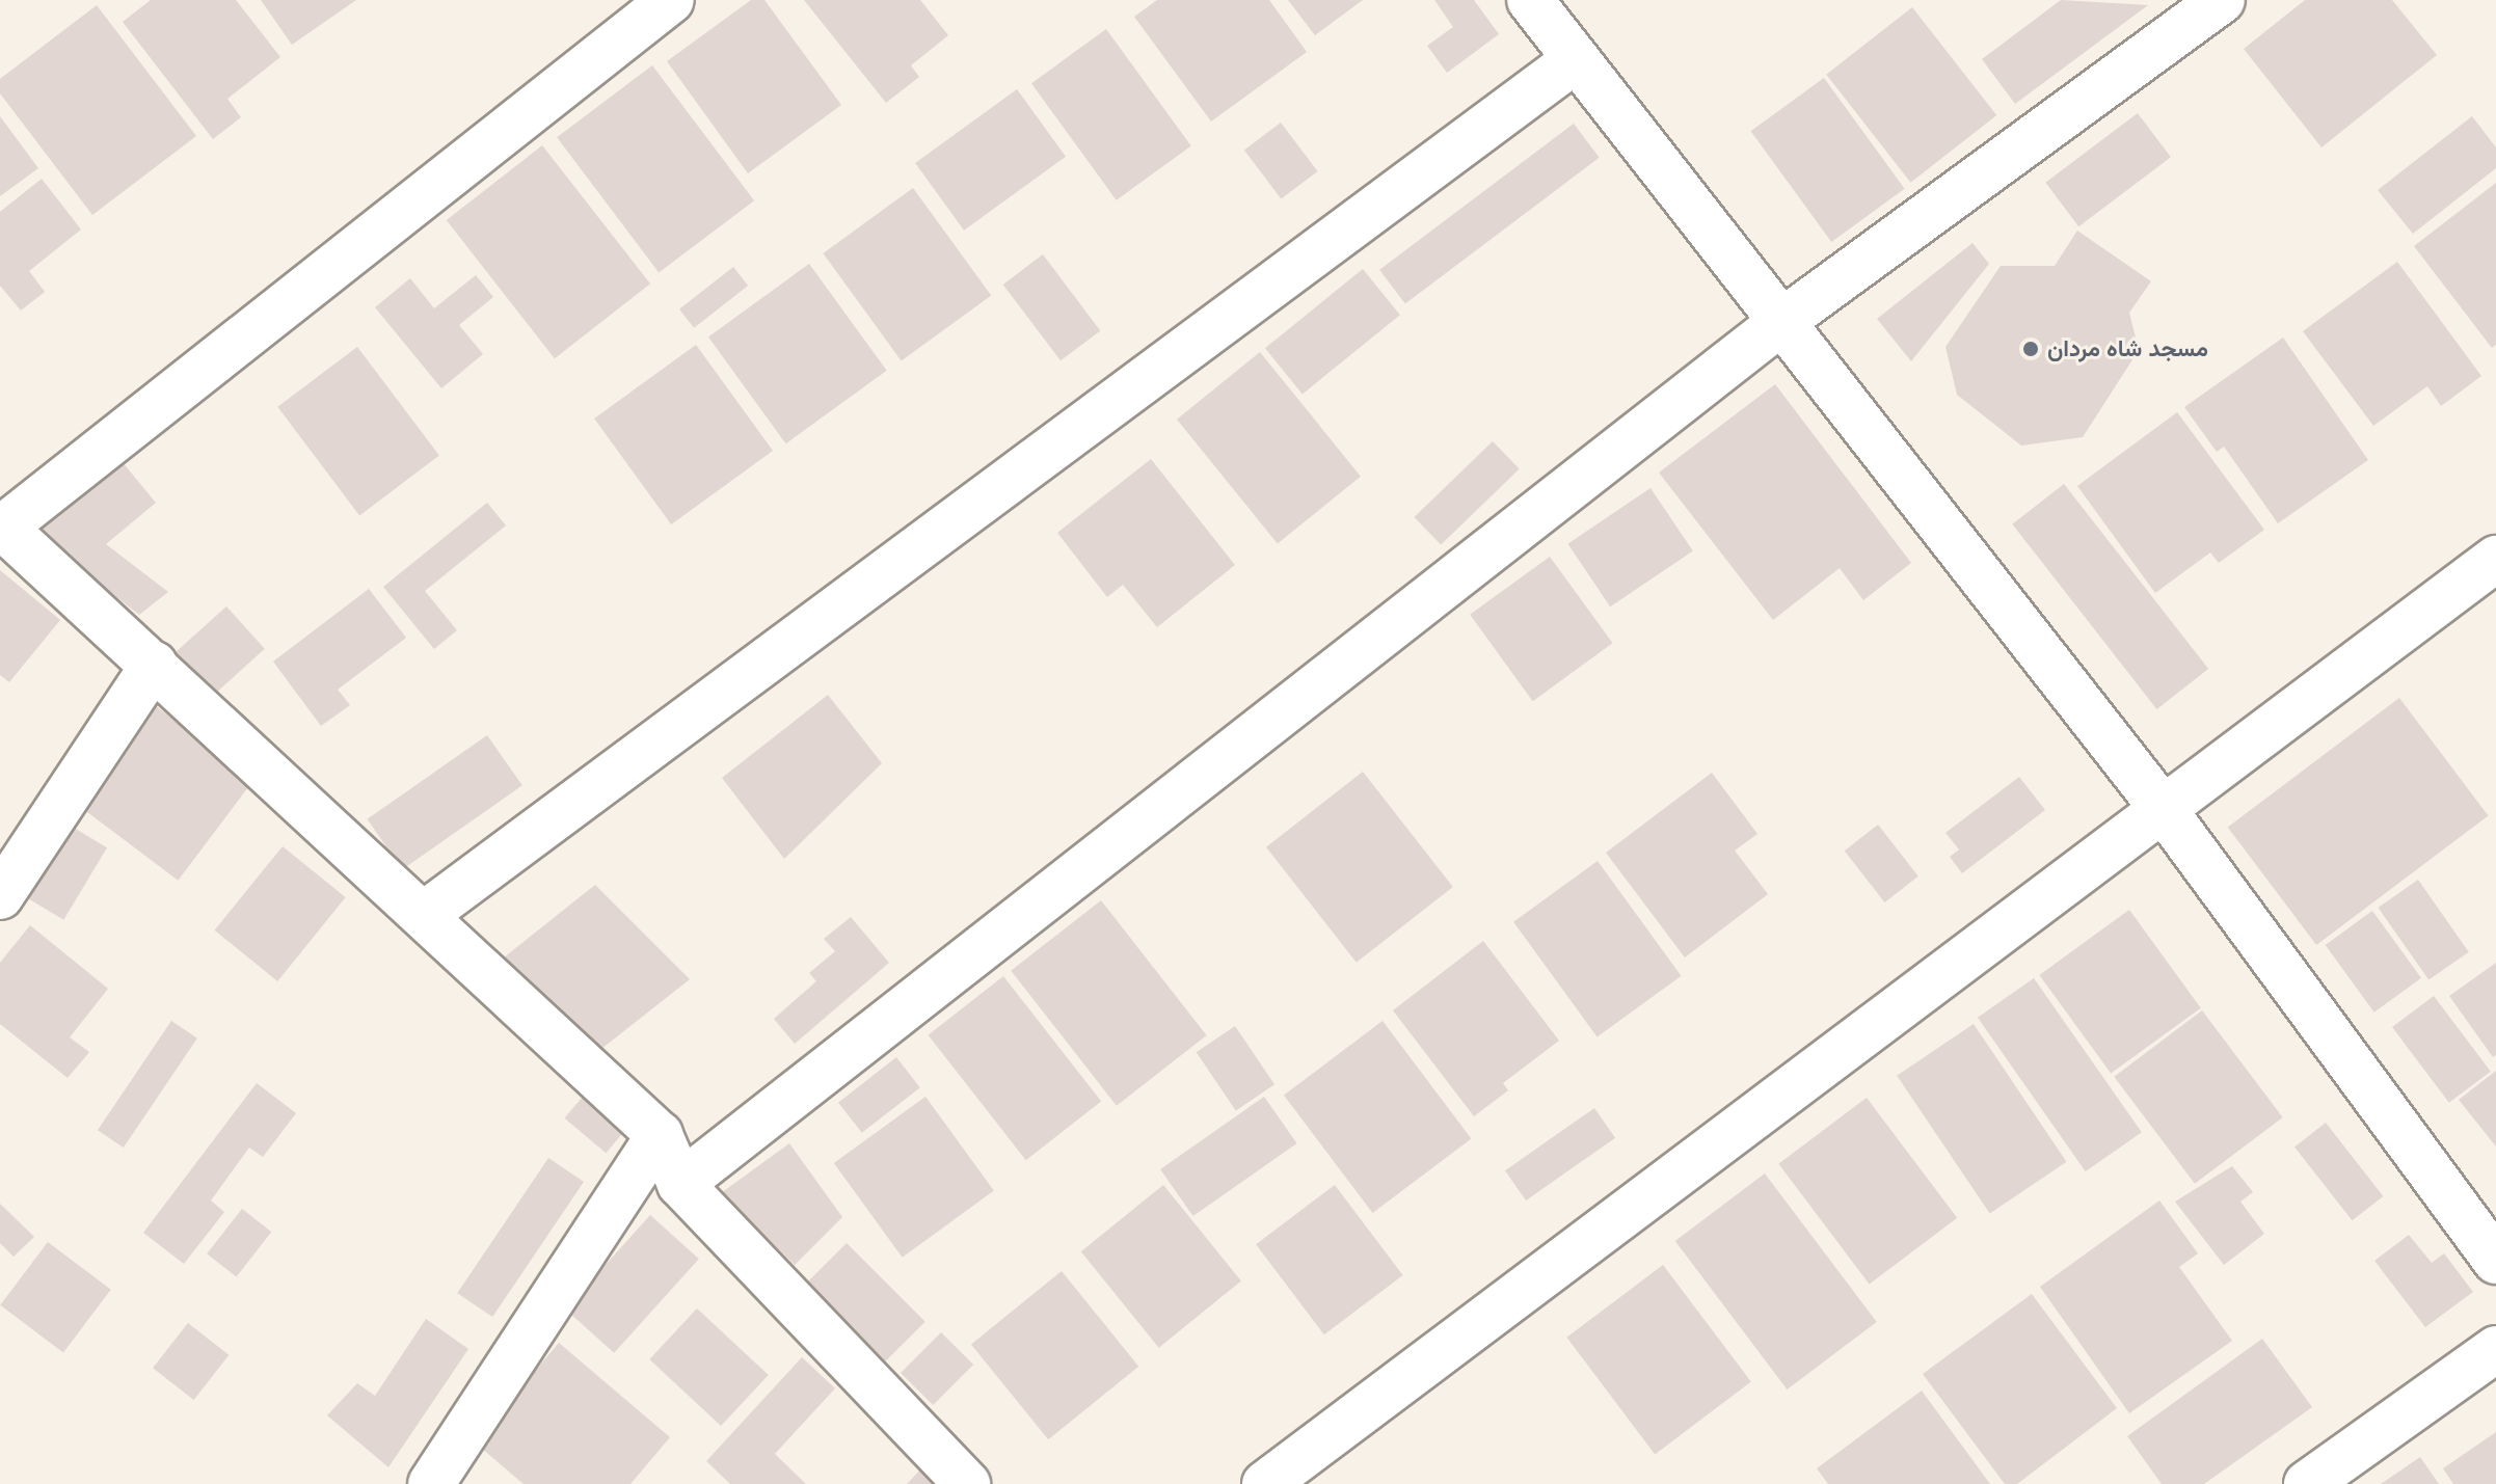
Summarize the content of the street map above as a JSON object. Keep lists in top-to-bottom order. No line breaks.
{"places":["مسجد شاه مردان"]}
